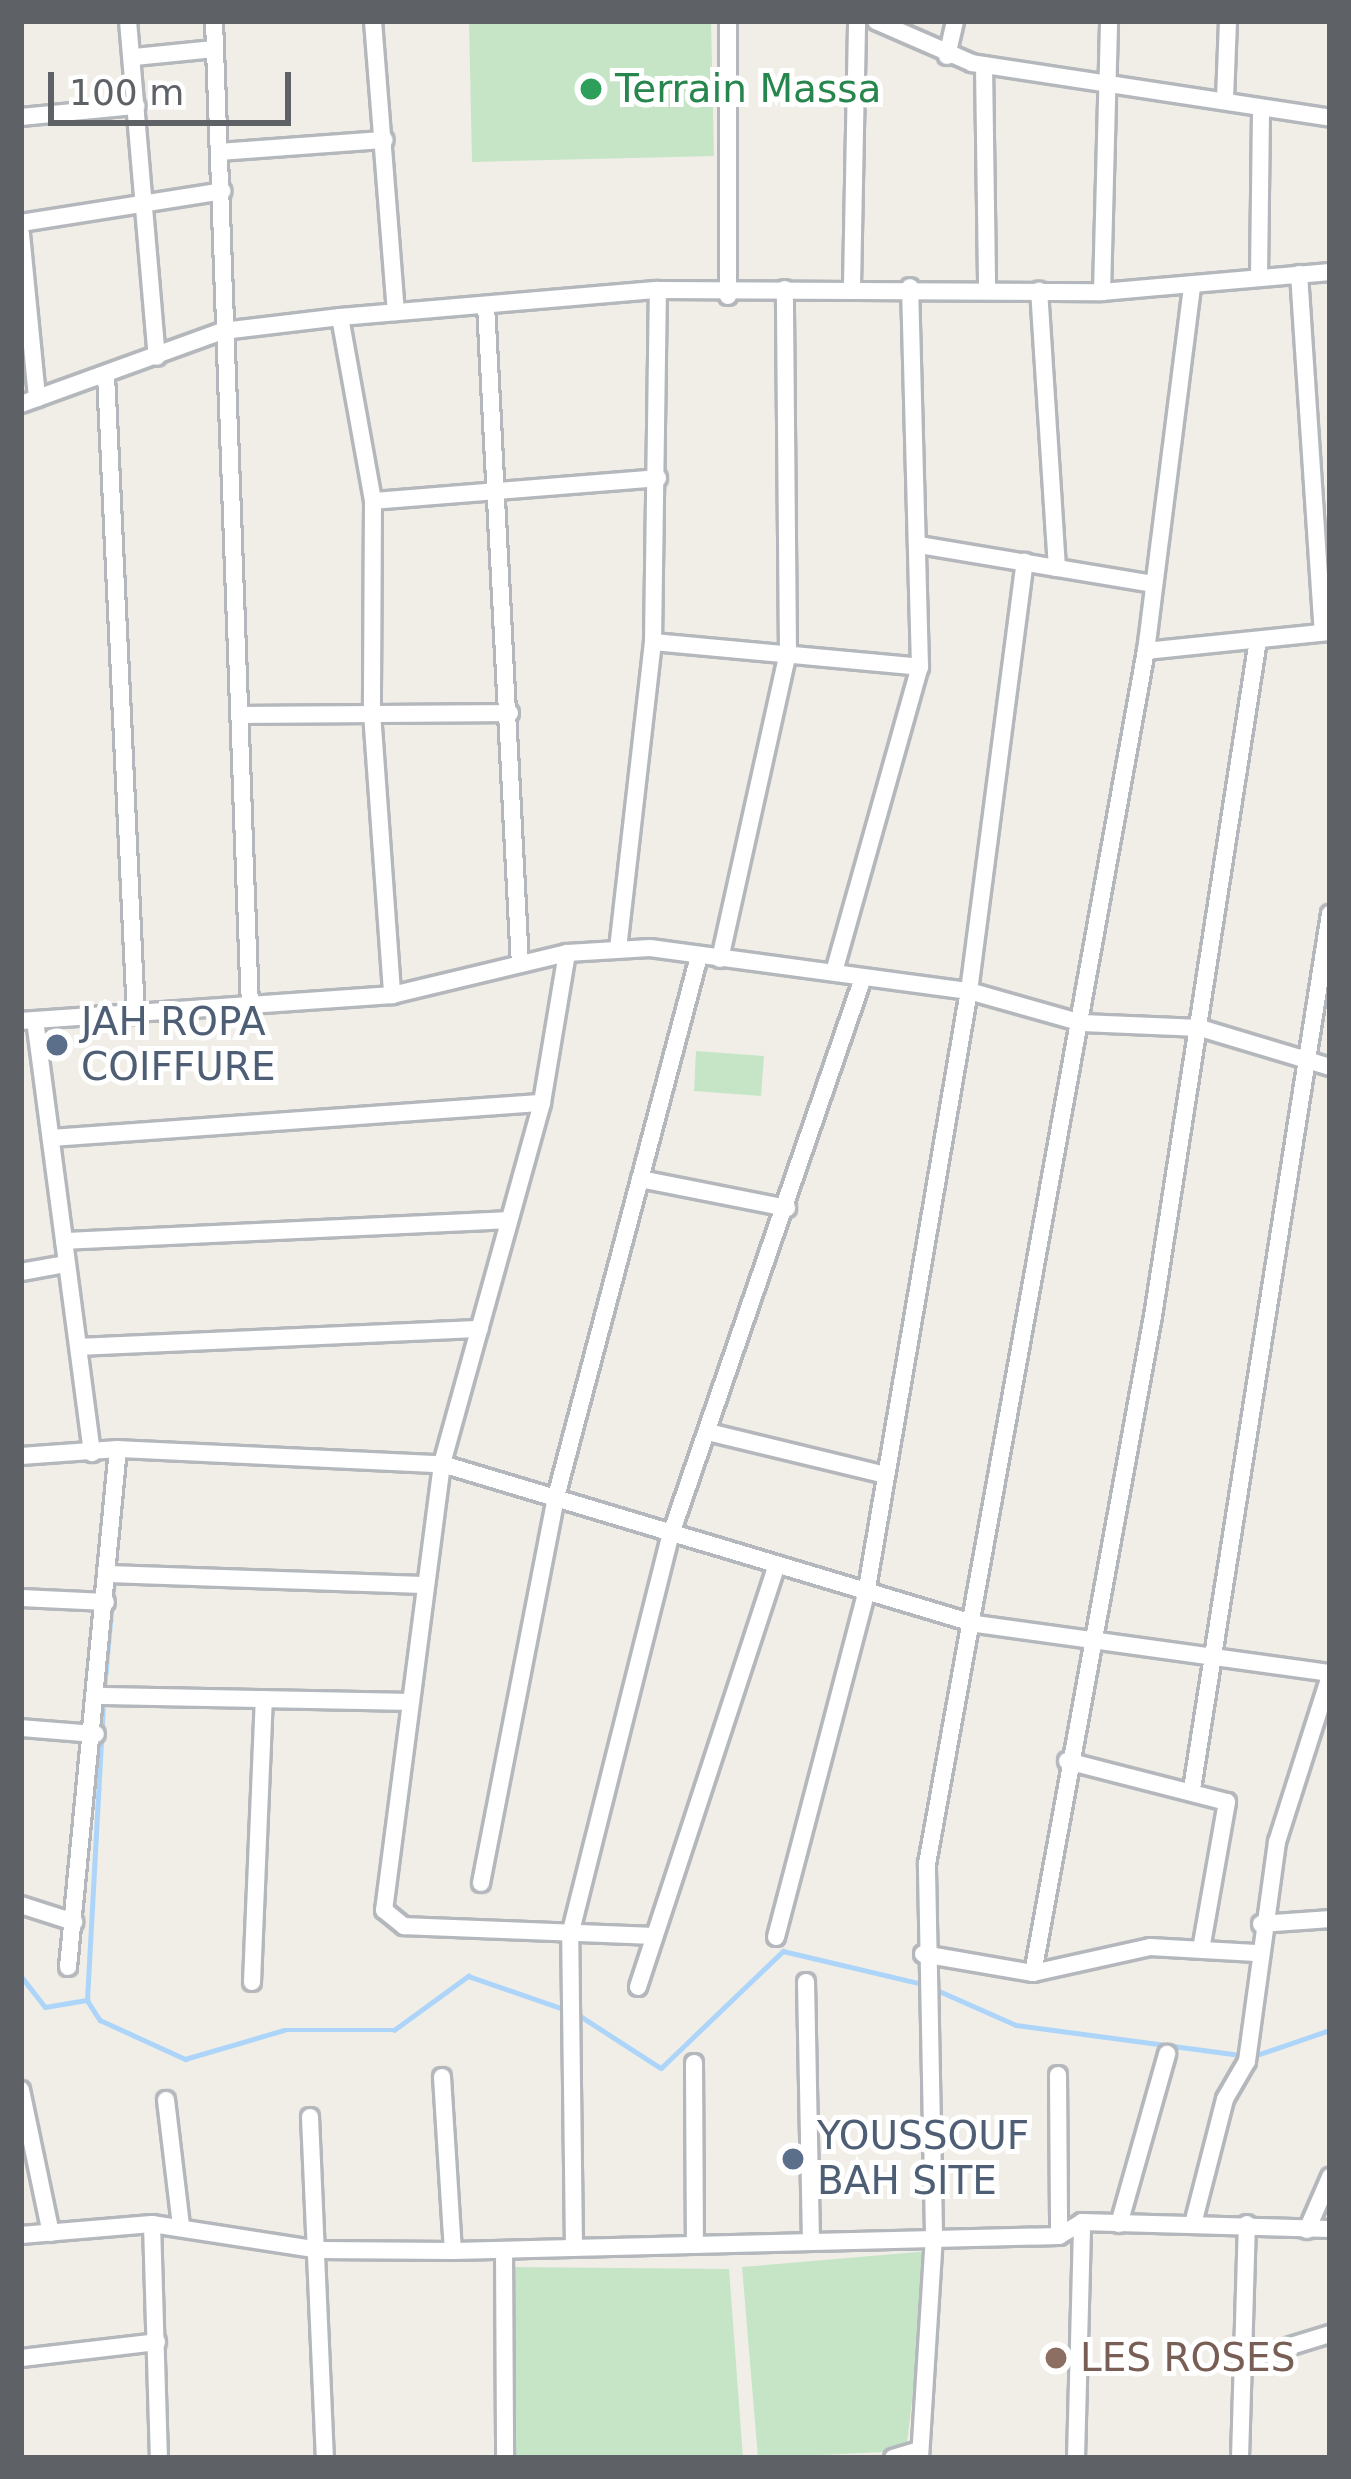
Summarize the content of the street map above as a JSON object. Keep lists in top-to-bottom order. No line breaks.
{"places":["Terrain Massa","JAH ROPA COIFFURE","YOUSSOUF BAH SITE","LES ROSES"],"scale_bar":"100 m"}
